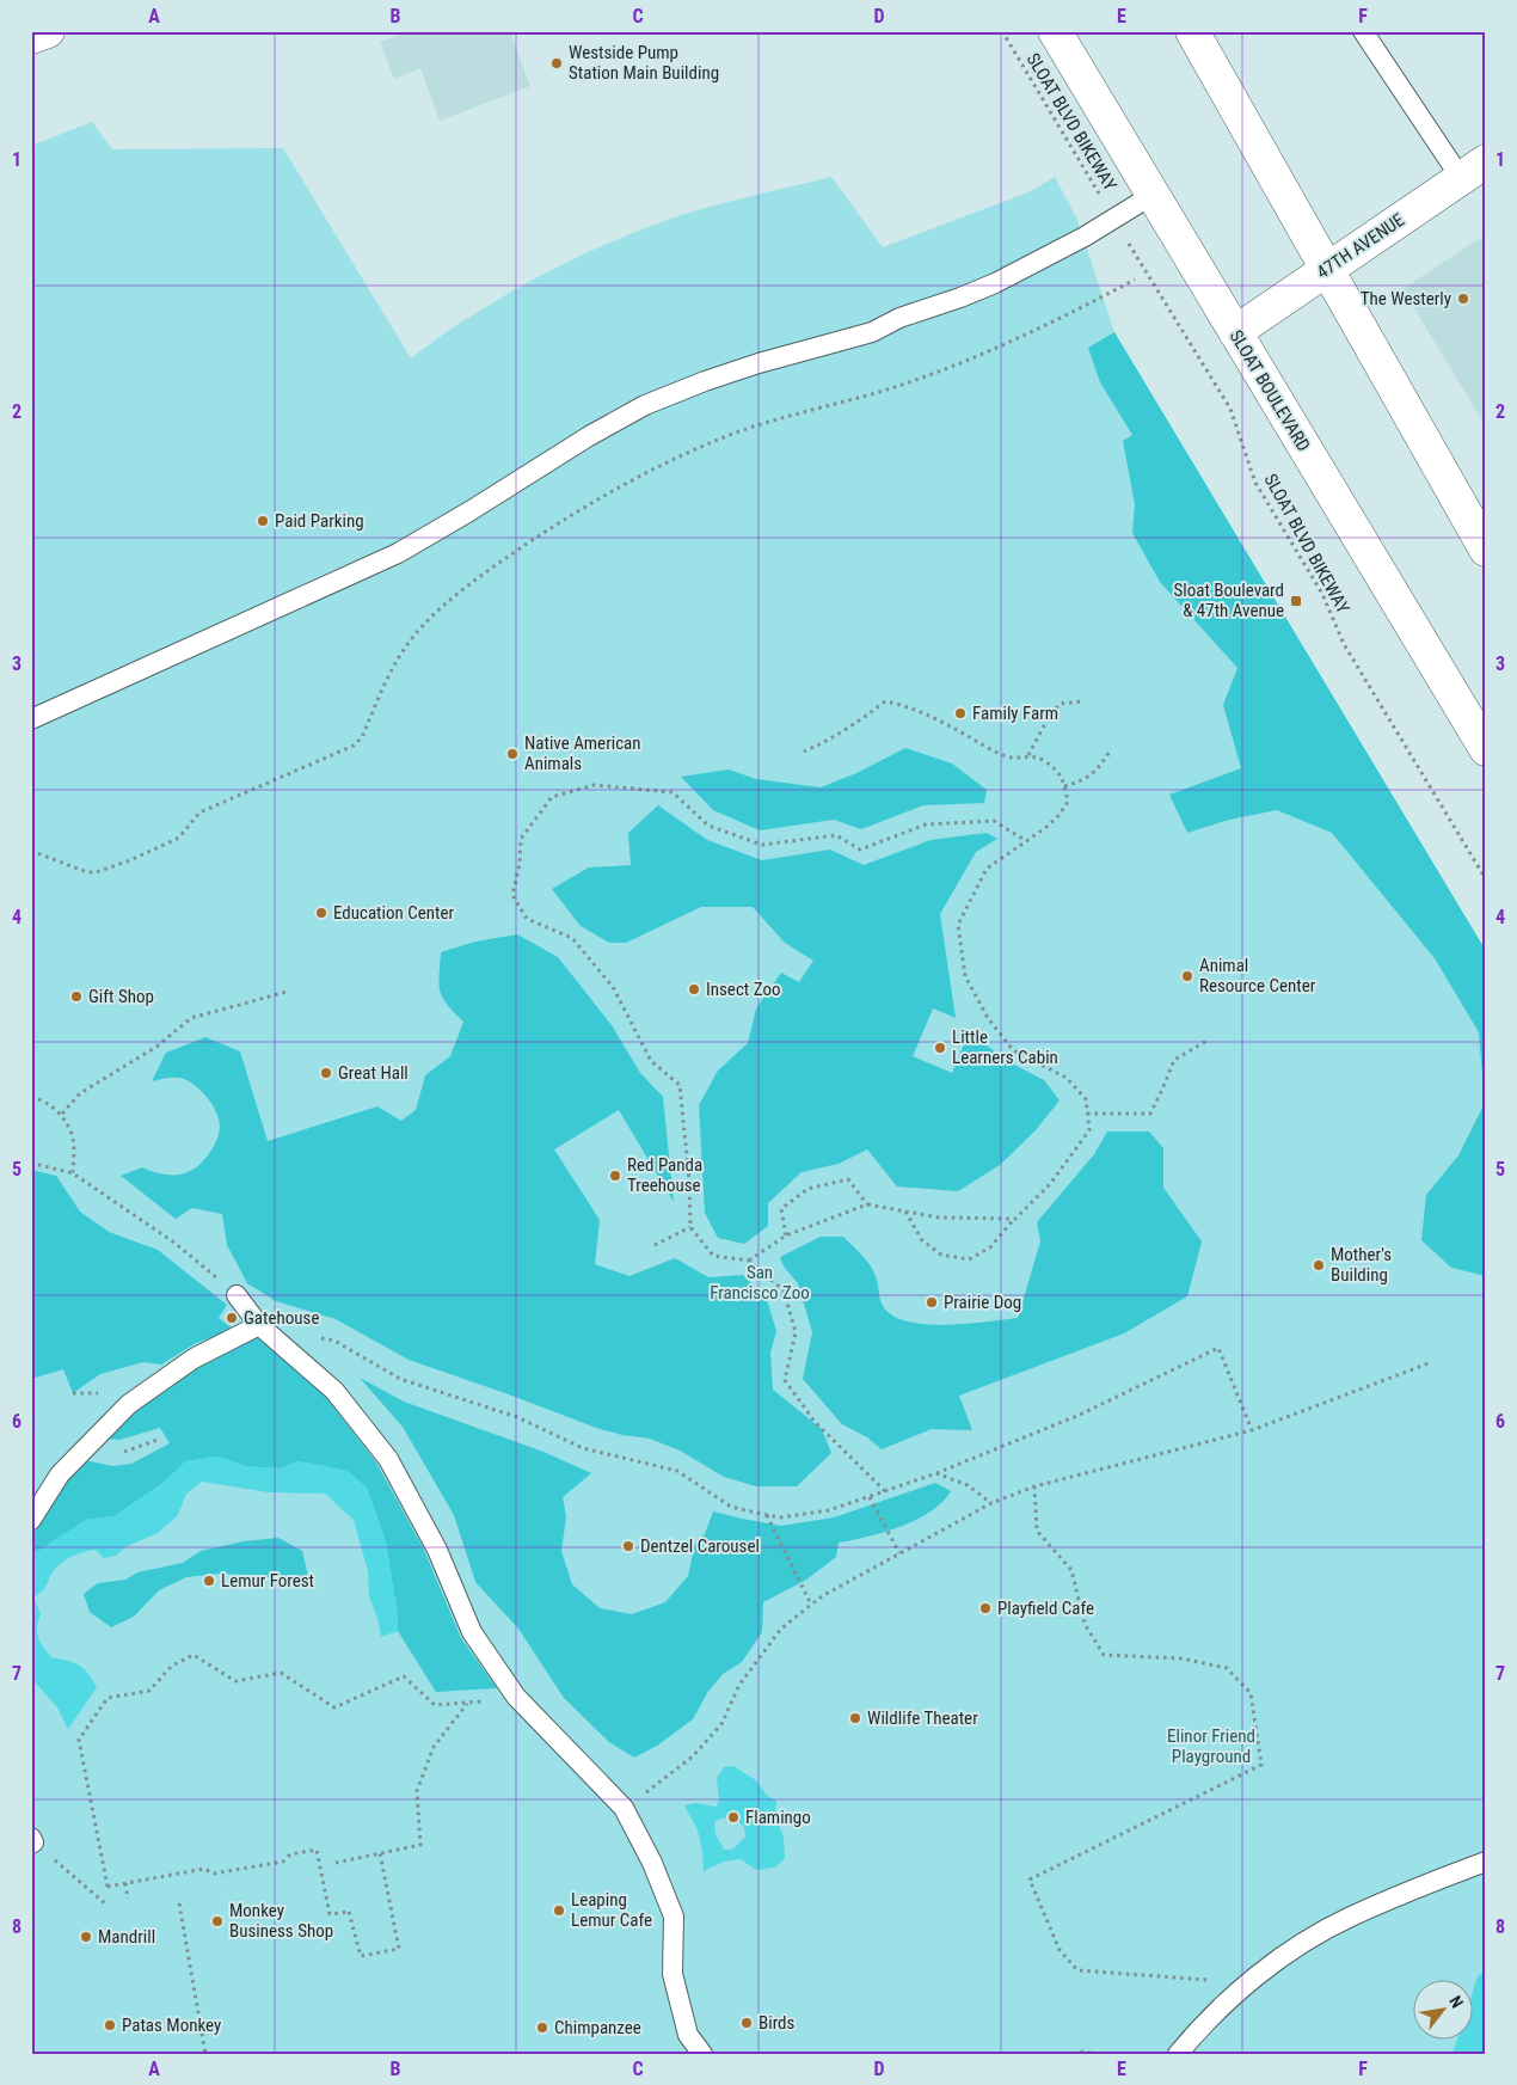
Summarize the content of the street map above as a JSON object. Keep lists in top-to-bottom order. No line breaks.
{"streets":{"street":["47TH AVENUE","SLOAT BOULEVARD"],"path":["SLOAT BLVD BIKEWAY"]},"crossings":[["47TH AVENUE","SLOAT BOULEVARD"]],"parks":["San Francisco Zoo","Elinor Friend Playground"],"places":{"other":["Westside Pump Station Main Building","The Westerly","Paid Parking","Family Farm","Native American Animals","Education Center","Animal Resource Center","Insect Zoo","Gift Shop","Little Learners Cabin","Great Hall","Red Panda Treehouse","Mother's Building","Prairie Dog","Gatehouse","Dentzel Carousel","Lemur Forest","Playfield Cafe","Wildlife Theater","Flamingo","Leaping Lemur Cafe","Monkey Business Shop","Mandrill","Birds","Patas Monkey","Chimpanzee"],"transit":["Sloat Boulevard & 47th Avenue"]},"north":"top right","grid":{"columns":["A","B","C","D","E","F"],"rows":["1","2","3","4","5","6","7","8"]}}
